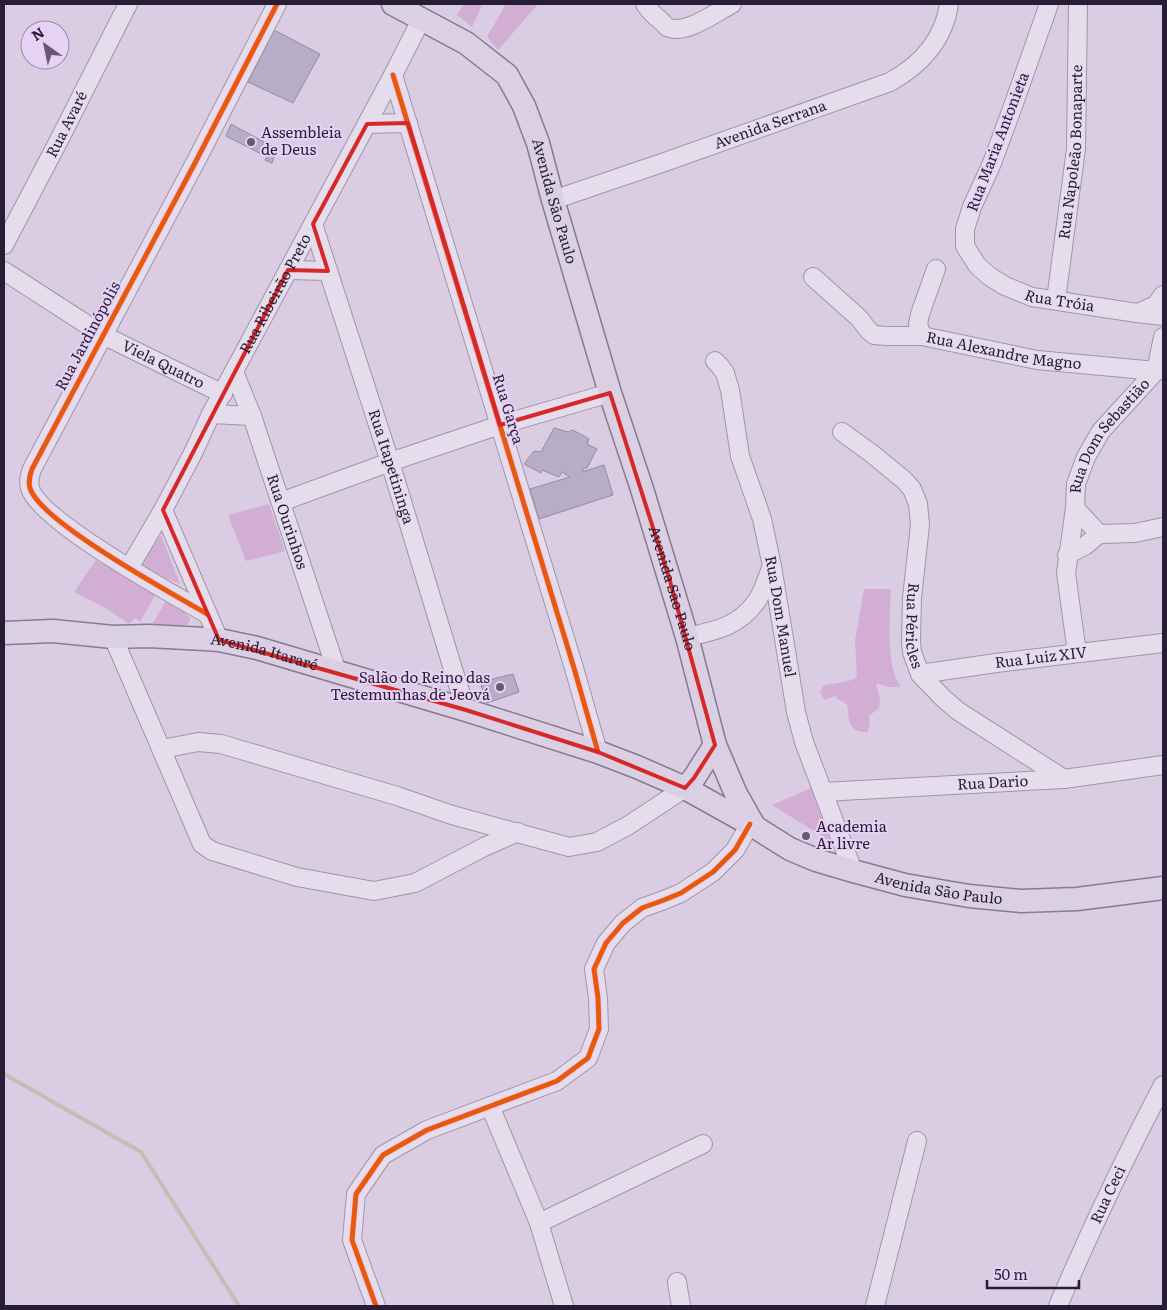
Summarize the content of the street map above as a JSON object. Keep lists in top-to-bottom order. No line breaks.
{"streets":{"main road":["Avenida São Paulo","Avenida Itararé"],"street":["Rua Avaré","Avenida Serrana","Rua Maria Antonieta","Rua Napoleão Bonaparte","Rua Ribeirão Preto","Rua Tróia","Rua Jardinópolis","Rua Alexandre Magno","Viela Quatro","Rua Garça","Rua Dom Sebastião","Rua Itapetininga","Rua Ourinhos","Rua Dom Manuel","Rua Péricles","Rua Luiz XIV","Rua Dario","Rua Ceci"]},"crossings":[["Avenida Serrana","Avenida São Paulo"],["Rua Maria Antonieta","Rua Tróia"],["Rua Napoleão Bonaparte","Rua Tróia"],["Avenida São Paulo","Rua Ribeirão Preto"],["Avenida São Paulo","Rua Dom Manuel"],["Avenida São Paulo","Avenida Itararé"],["Rua Ribeirão Preto","Rua Jardinópolis"],["Rua Ribeirão Preto","Viela Quatro"],["Rua Ribeirão Preto","Rua Garça"],["Rua Ribeirão Preto","Rua Itapetininga"],["Rua Ribeirão Preto","Rua Ourinhos"],["Rua Jardinópolis","Viela Quatro"],["Rua Alexandre Magno","Rua Dom Sebastião"],["Rua Garça","Avenida Itararé"],["Rua Dom Sebastião","Rua Luiz XIV"],["Rua Itapetininga","Avenida Itararé"],["Rua Ourinhos","Avenida Itararé"],["Rua Dom Manuel","Rua Dario"],["Rua Péricles","Rua Luiz XIV"],["Rua Péricles","Rua Dario"]],"places":["Assembleia de Deus","Salão do Reino das Testemunhas de Jeová","Academia Ar livre"],"scale_bar":"50 m","north":"top left"}
